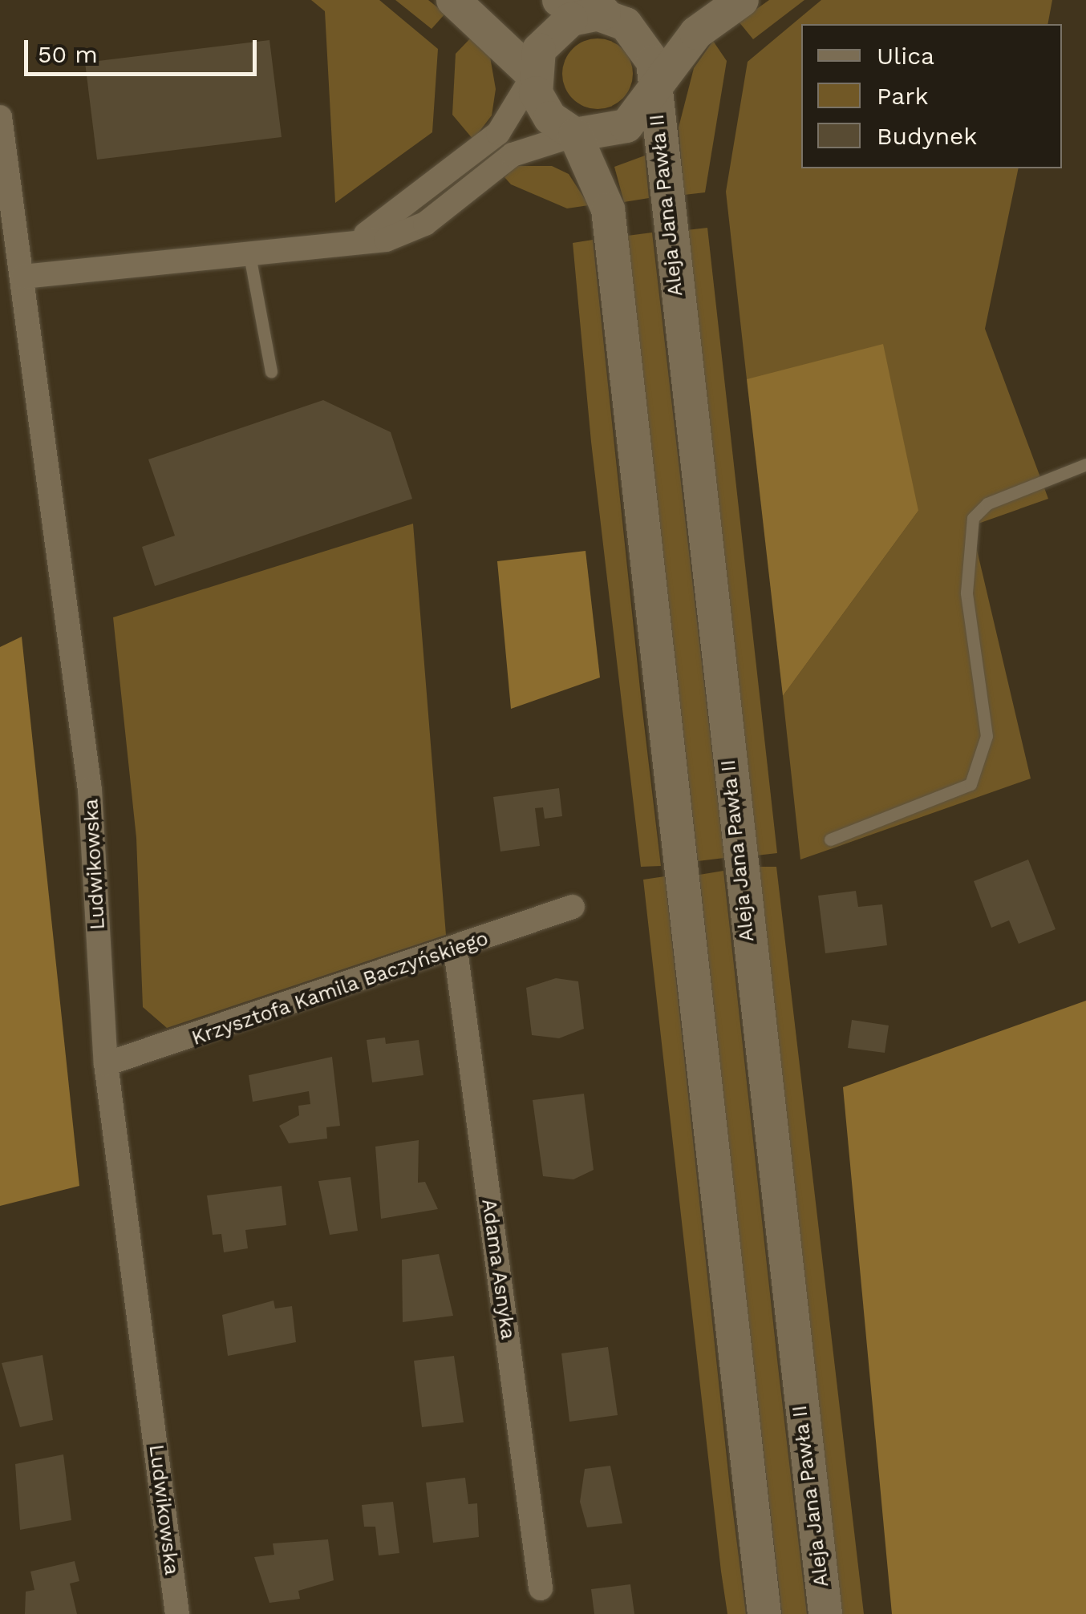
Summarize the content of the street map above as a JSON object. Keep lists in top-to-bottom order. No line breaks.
{"streets":{"street":["Aleja Jana Pawła II","Ludwikowska","Krzysztofa Kamila Baczyńskiego","Adama Asnyka"]},"crossings":[["Ludwikowska","Krzysztofa Kamila Baczyńskiego"],["Krzysztofa Kamila Baczyńskiego","Adama Asnyka"]],"legend":["Ulica","Park","Budynek"],"scale_bar":"50 m"}
